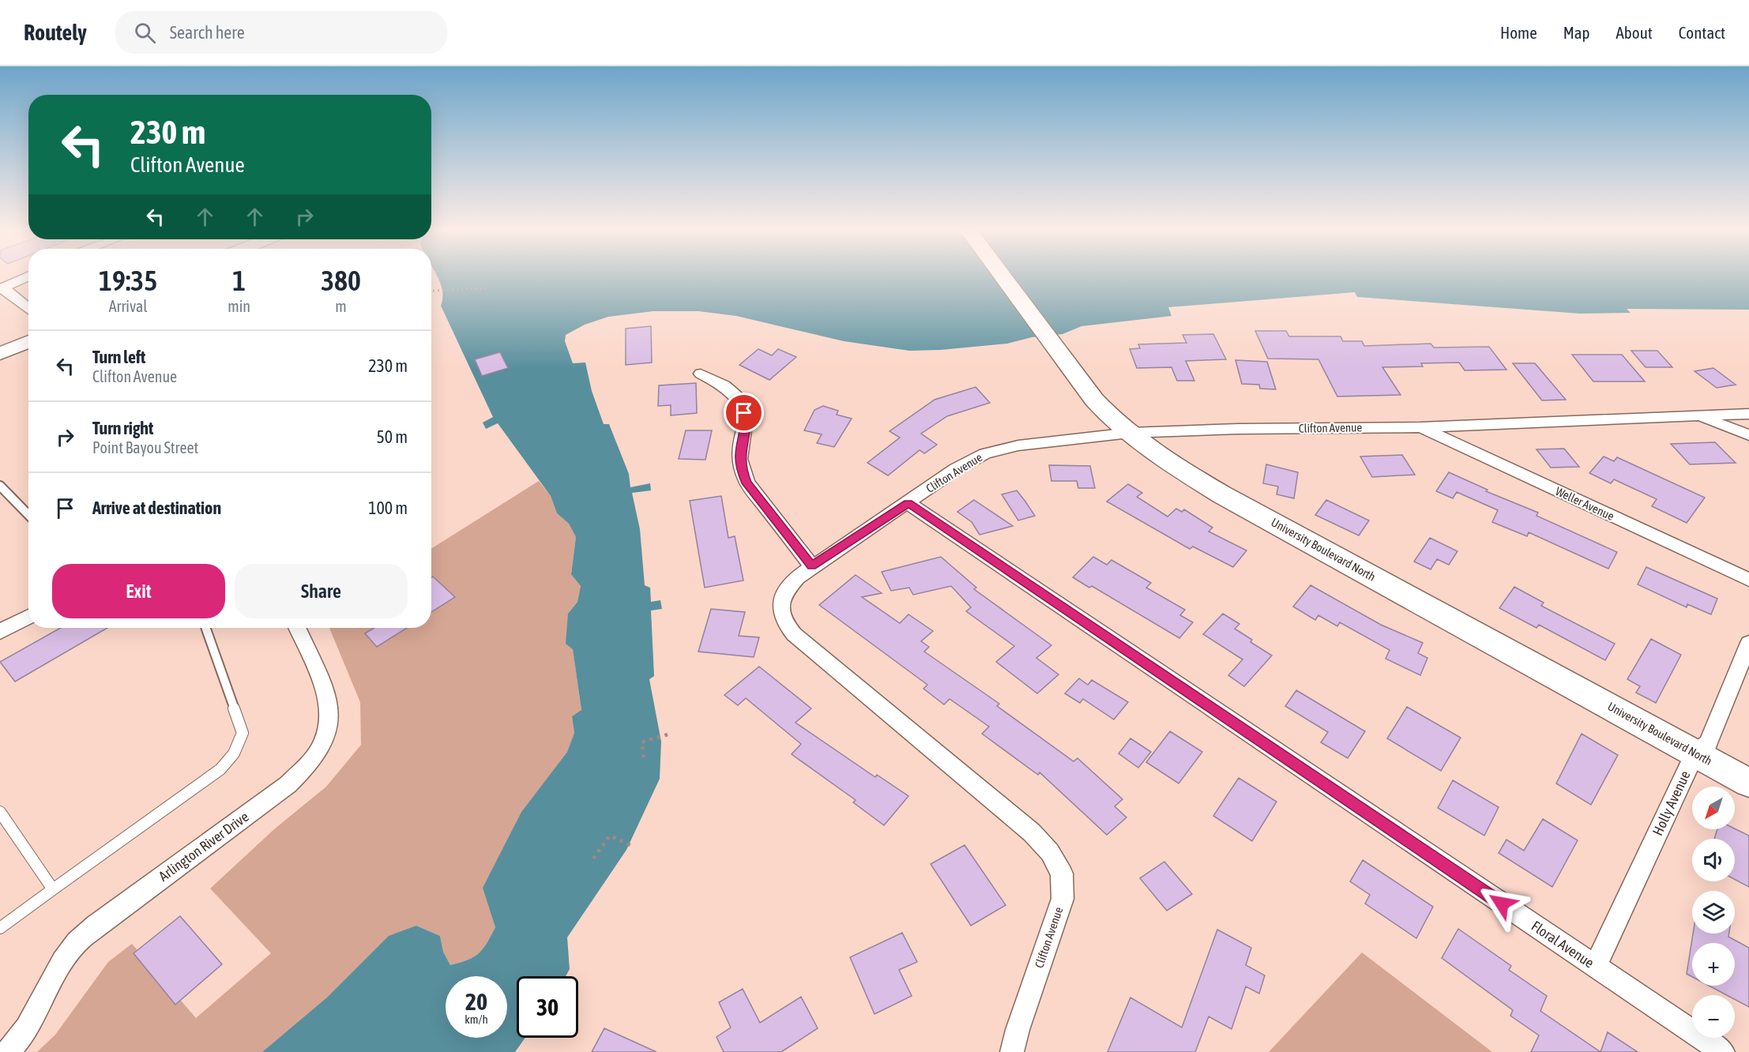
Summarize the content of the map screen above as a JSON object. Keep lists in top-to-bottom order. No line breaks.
{"streets":{"main road":["University Boulevard North"],"street":["Clifton Avenue","Weller Avenue","Holly Avenue","Arlington River Drive","Floral Avenue"]},"crossings":[["Clifton Avenue","Weller Avenue"],["Clifton Avenue","University Boulevard North"],["Clifton Avenue","Floral Avenue"],["University Boulevard North","Holly Avenue"],["Holly Avenue","Floral Avenue"]],"north":"bottom left","page":{"header":"Routely","search":"Search here","nav":["Home","Map","About","Contact"],"turn":["230 m","Clifton Avenue"],"eta":["19:35","Arrival","1","min","380","m"],"list":[{"name":"Turn left","note":"Clifton Avenue","value":"230 m"},{"name":"Turn right","note":"Point Bayou Street","value":"50 m"},{"name":"Arrive at destination","value":"100 m"}],"buttons":["Exit","Share"],"map_buttons":["+","−"],"speed":"20 km/h","limit":"30"}}
